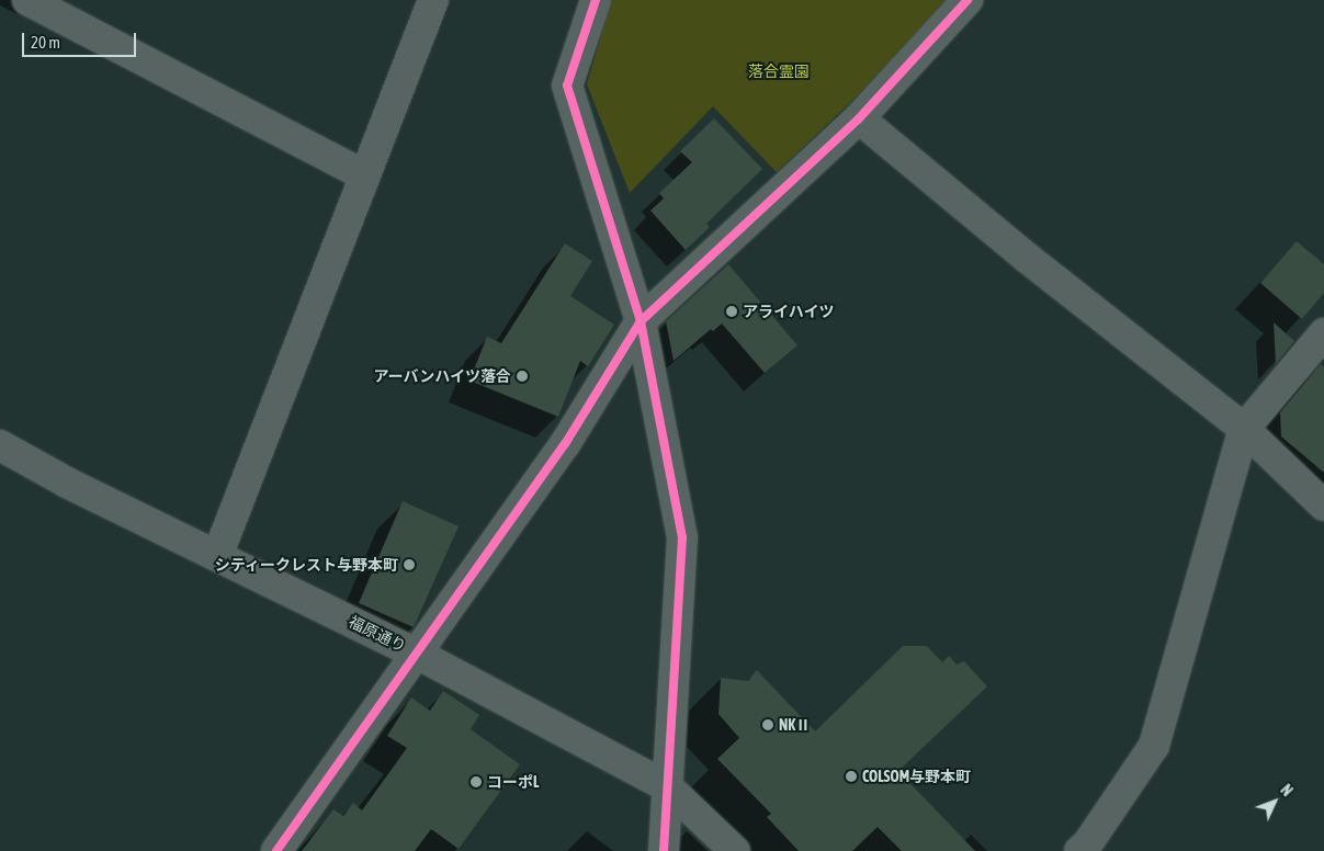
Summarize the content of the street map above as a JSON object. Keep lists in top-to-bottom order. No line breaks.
{"streets":{"street":["福原通り"]},"parks":["落合霊園"],"places":["アライハイツ","アーバンハイツ落合","シティークレスト与野本町","NKⅡ","COLSOM与野本町","コーポL"],"scale_bar":"20 m","north":"top right"}
